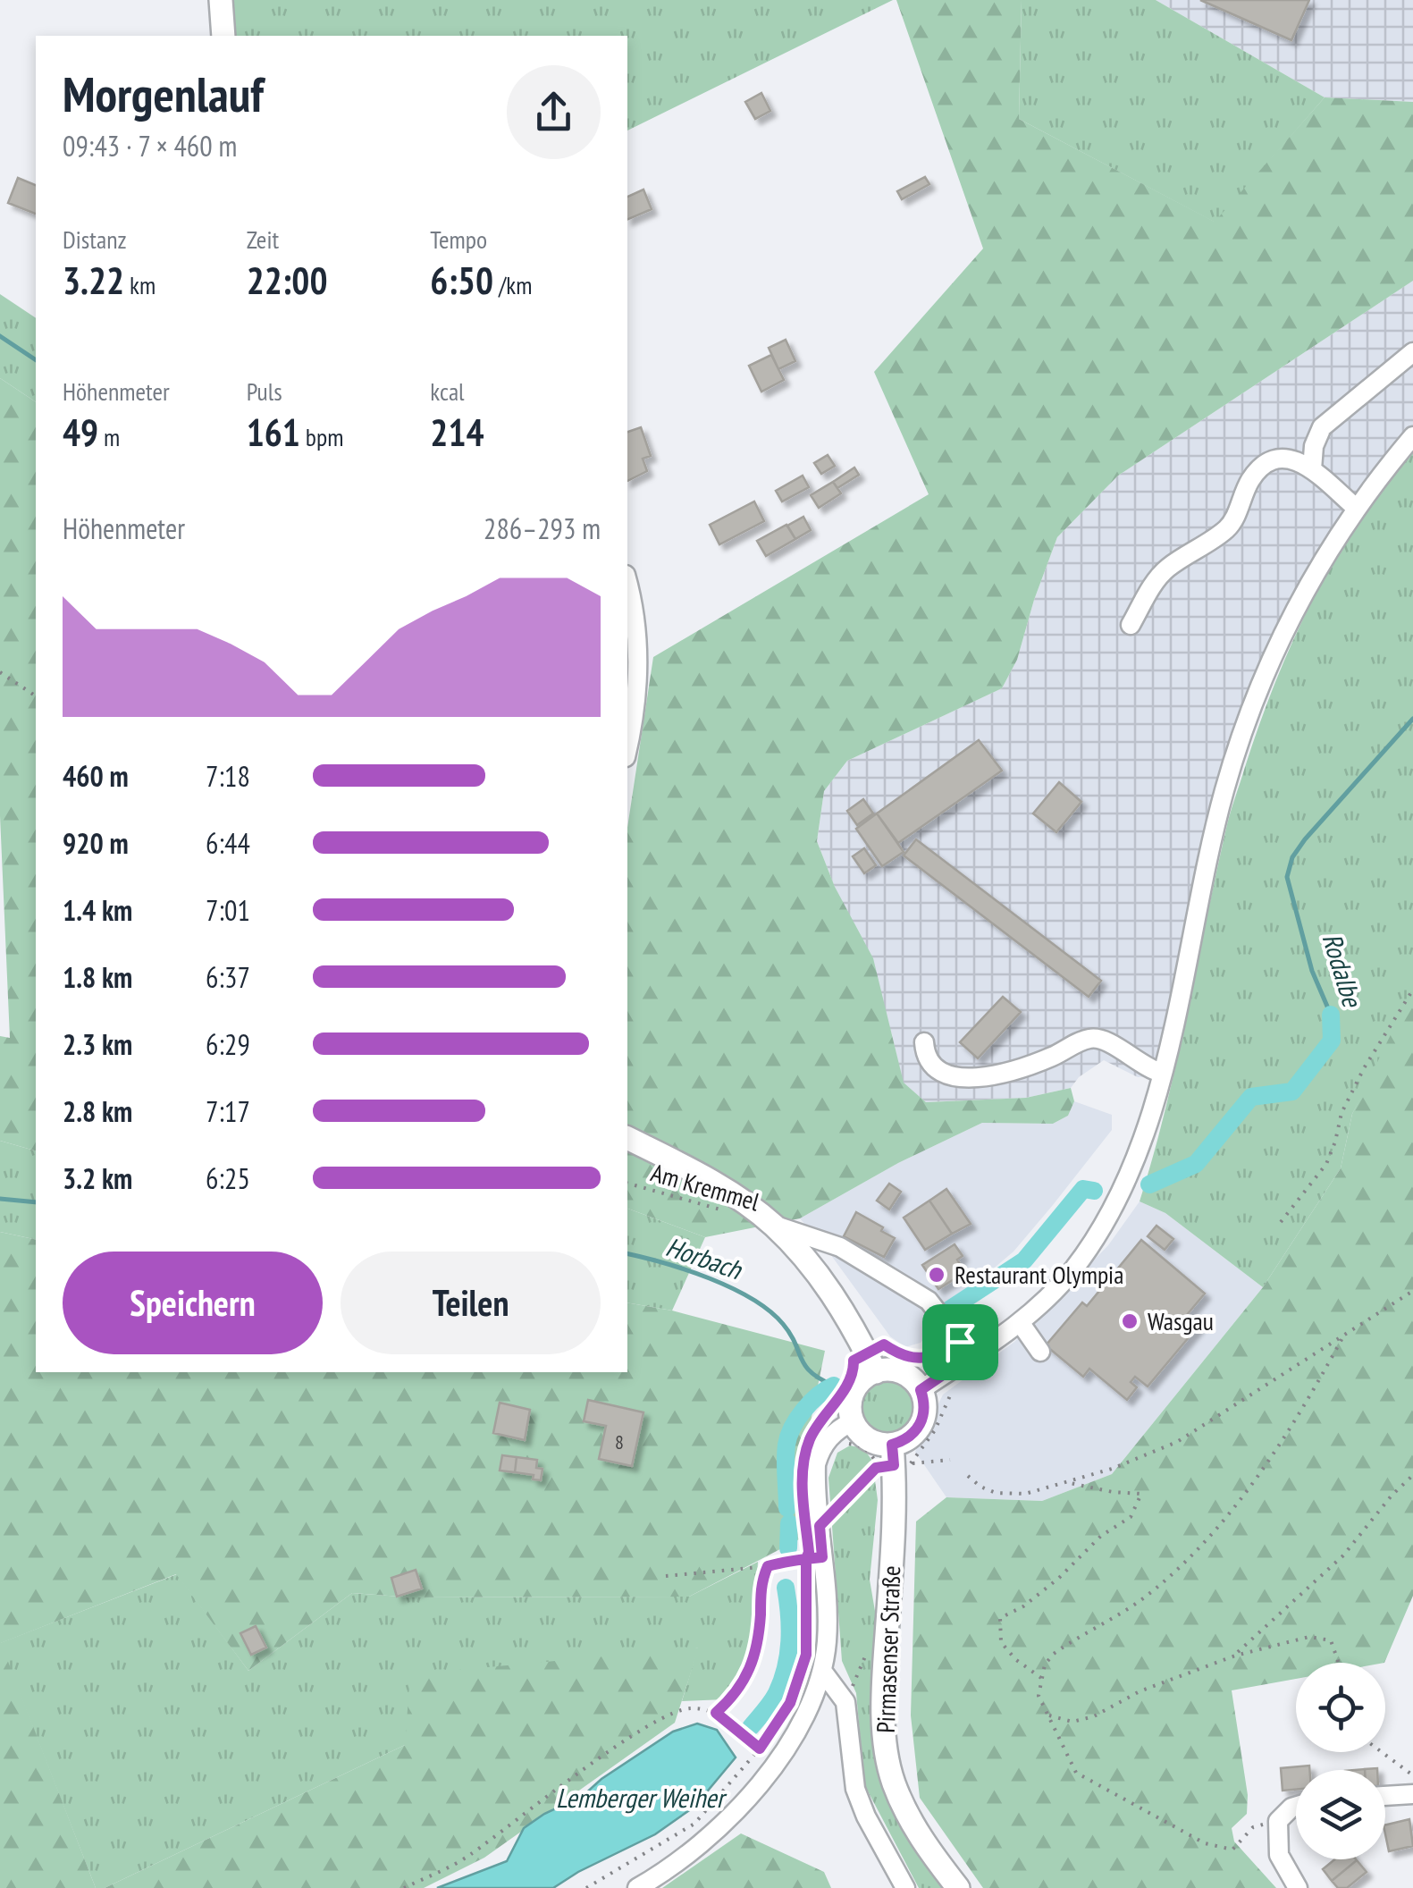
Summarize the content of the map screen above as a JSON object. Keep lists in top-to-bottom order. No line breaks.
{"streets":{"main road":["Pirmasenser Straße"],"path":["Am Kremmel"]},"water":["Rodalbe","Horbach","Lemberger Weiher"],"places":["Restaurant Olympia","Wasgau"],"house_numbers":["8"],"page":{"heading":["Morgenlauf","09:43 · 7 × 460 m"],"stats":[["Distanz","3.22 km"],["Zeit","22:00"],["Tempo","6:50 /km"],["Höhenmeter","49 m"],["Puls","161 bpm"],["kcal","214"]],"chart":["Höhenmeter","286–293 m"],"list":[{"name":"460 m","note":"7:18"},{"name":"920 m","note":"6:44"},{"name":"1.4 km","note":"7:01"},{"name":"1.8 km","note":"6:37"},{"name":"2.3 km","note":"6:29"},{"name":"2.8 km","note":"7:17"},{"name":"3.2 km","note":"6:25"}],"buttons":["Speichern","Teilen"]}}
